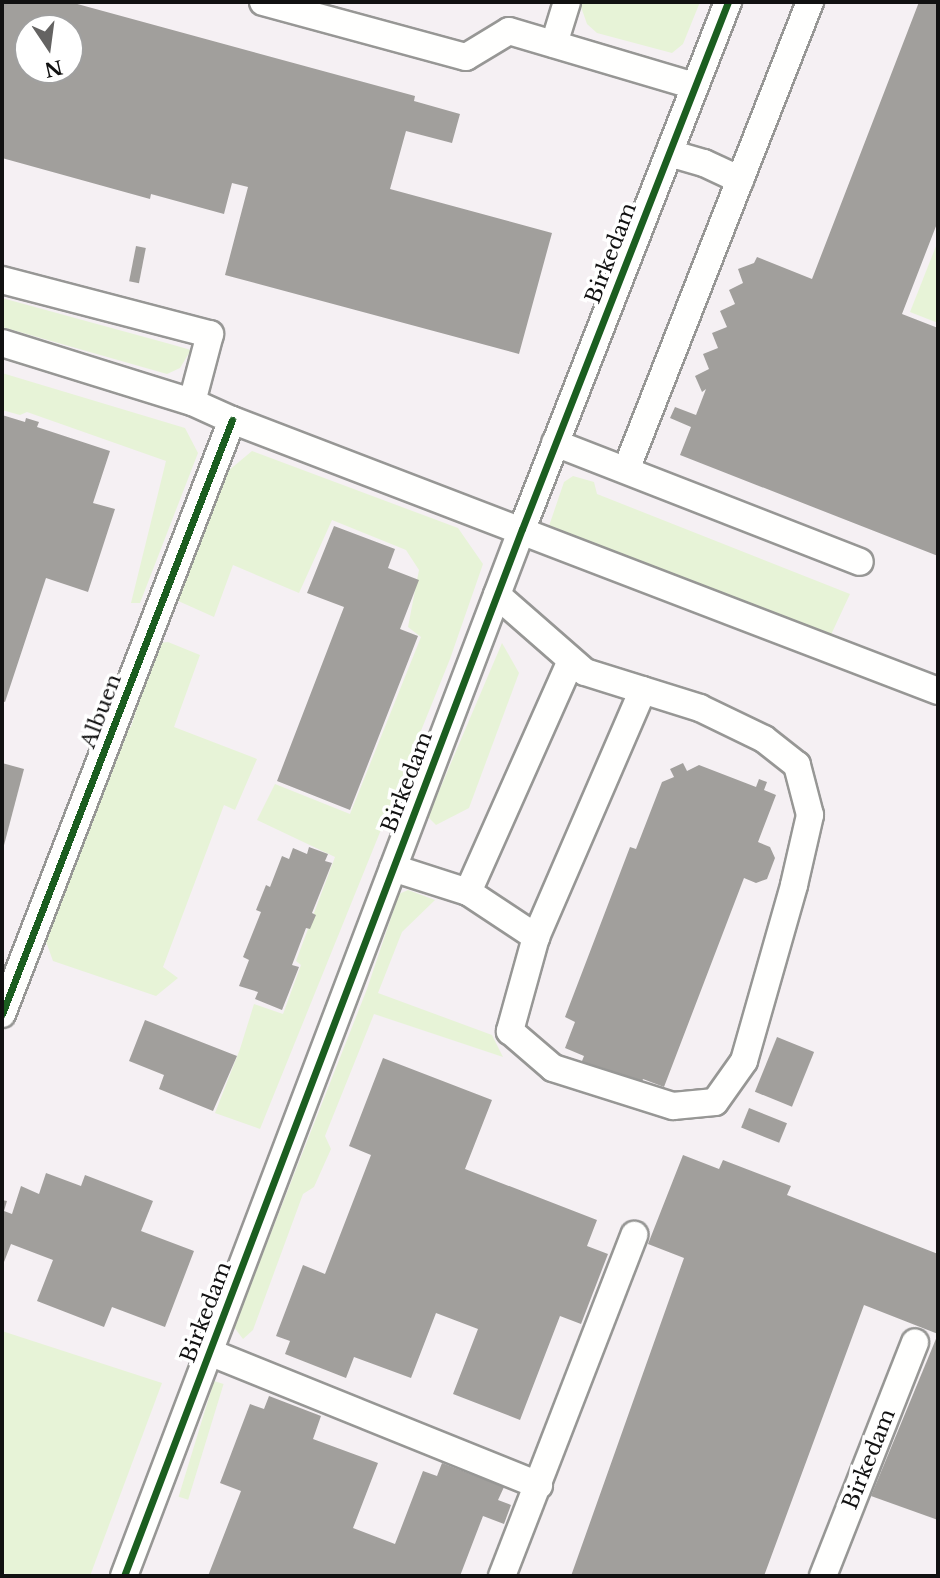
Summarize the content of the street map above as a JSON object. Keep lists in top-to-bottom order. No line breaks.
{"streets":{"street":["Birkedam","Albuen"]},"north":"bottom"}
